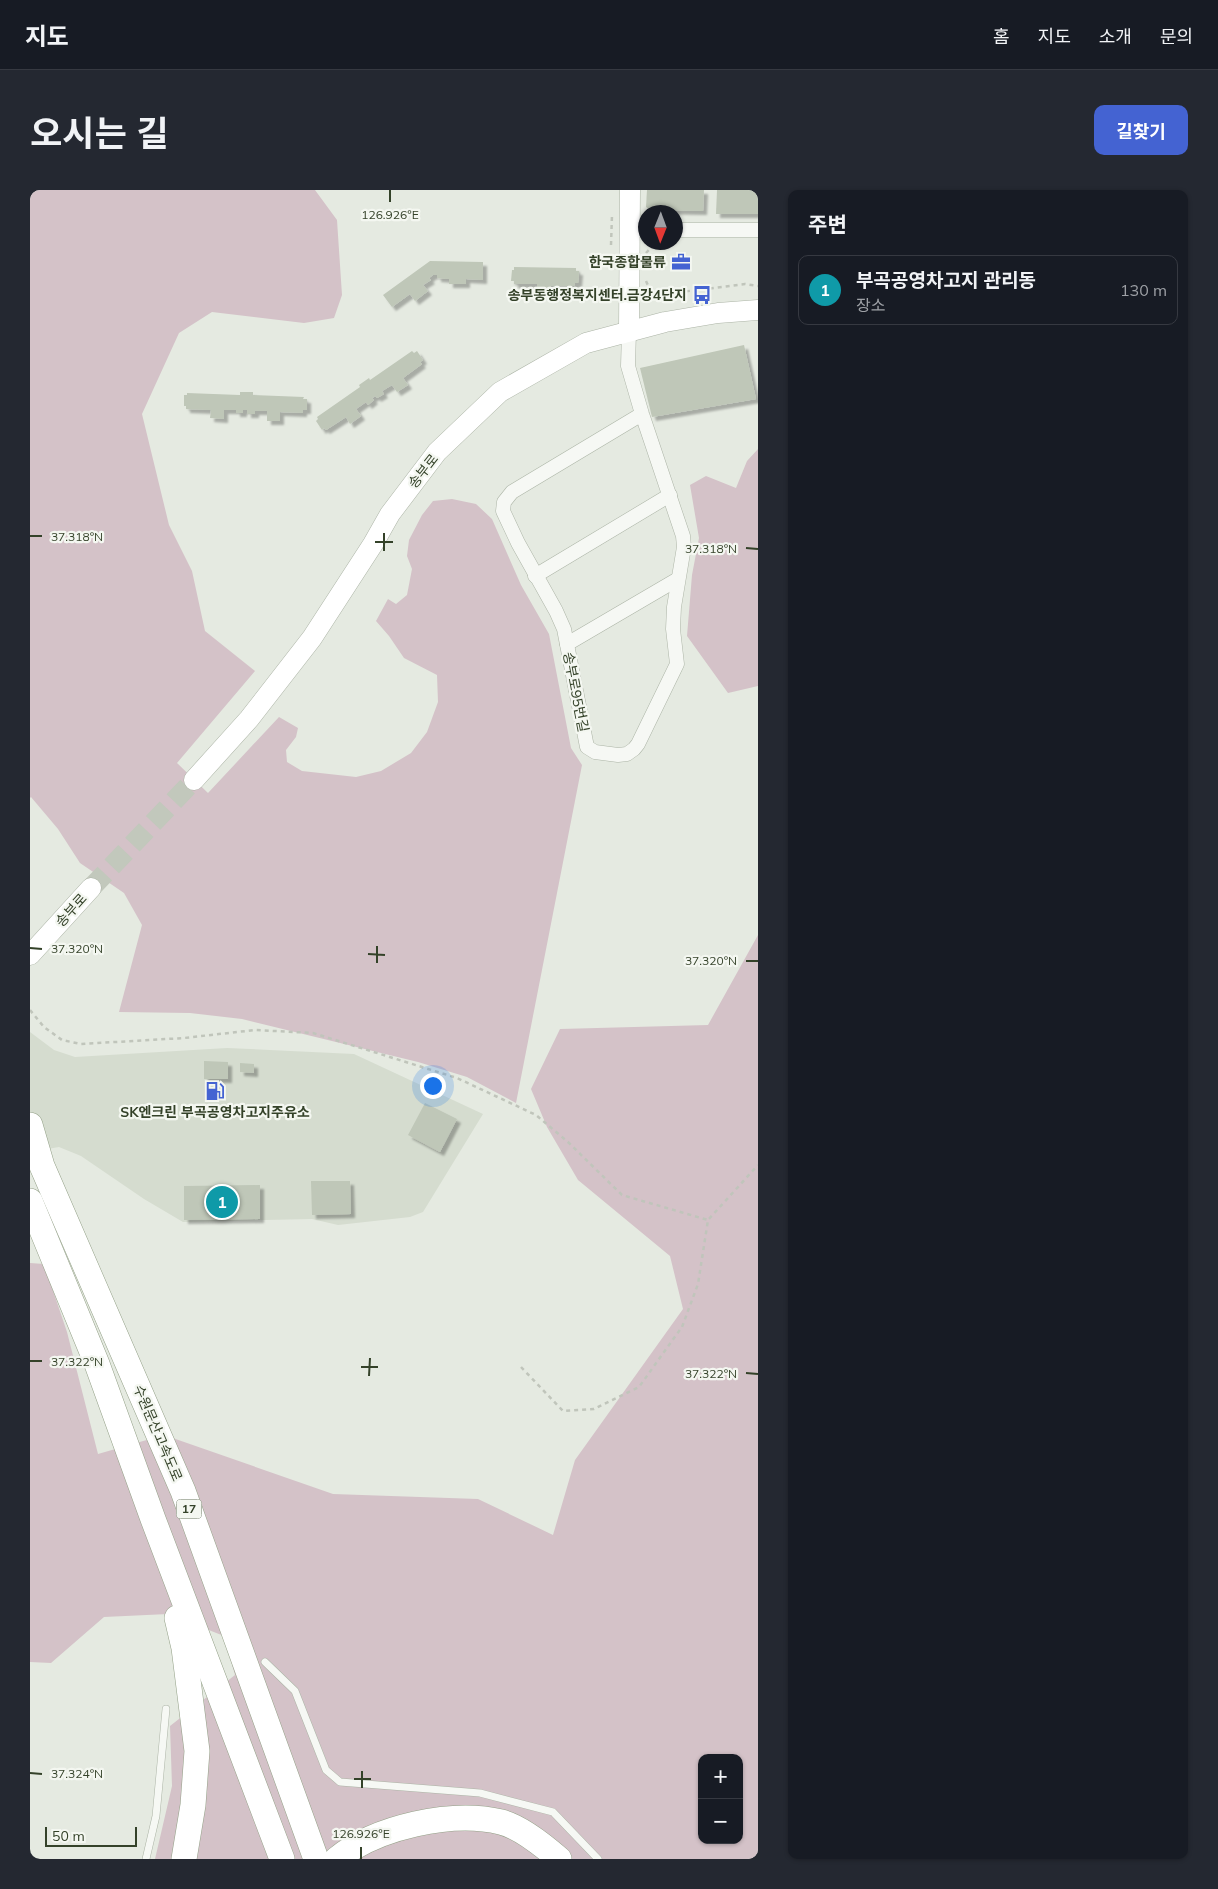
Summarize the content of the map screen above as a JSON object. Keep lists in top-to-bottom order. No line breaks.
{"streets":{"highway":["수원문산고속도로","17"],"street":["송부로","송부로95번길"]},"crossings":[["송부로","송부로95번길"]],"places":{"office":["한국종합물류"],"bus stop":["송부동행정복지센터.금강4단지"],"fuel station":["SK엔크린 부곡공영차고지주유소"]},"scale_bar":"50 m","north":"bottom","page":{"header":"지도","nav":["홈","지도","소개","문의"],"title":"오시는 길","buttons":"길찾기","heading":"주변","list":[{"mark":"1","name":"부곡공영차고지 관리동","note":"장소","value":"130 m"}],"pins":"1","map_buttons":["+","−"],"scale":"50 m"},"coordinates":["126.926°E","37.318°N","37.320°N","37.322°N","37.324°N"]}
